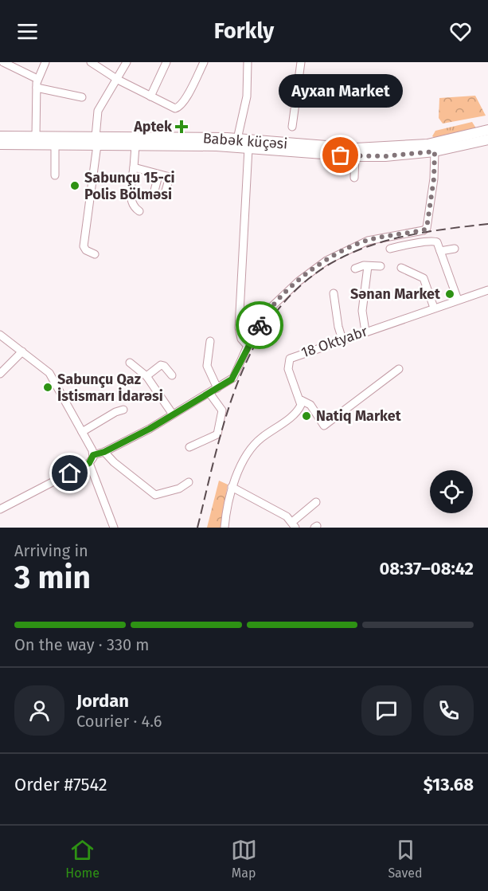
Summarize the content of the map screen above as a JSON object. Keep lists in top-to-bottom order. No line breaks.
{"streets":{"main road":["Babək küçəsi"],"street":["18 Oktyabr"]},"places":{"health":["Aptek"],"other":["Ayxan Market","Sabunçu 15-ci Polis Bölməsi","Sənan Market","Sabunçu Qaz İstismarı İdarəsi","Natiq Market"]},"page":{"header":"Forkly","bubble":"Ayxan Market","heading":["3 min","Arriving in","08:37–08:42"],"panel":["Jordan","Courier · 4.6","Order #7542","$13.68"],"bar":"On the way · 330 m","tabs":["Home","Map","Saved"]}}
